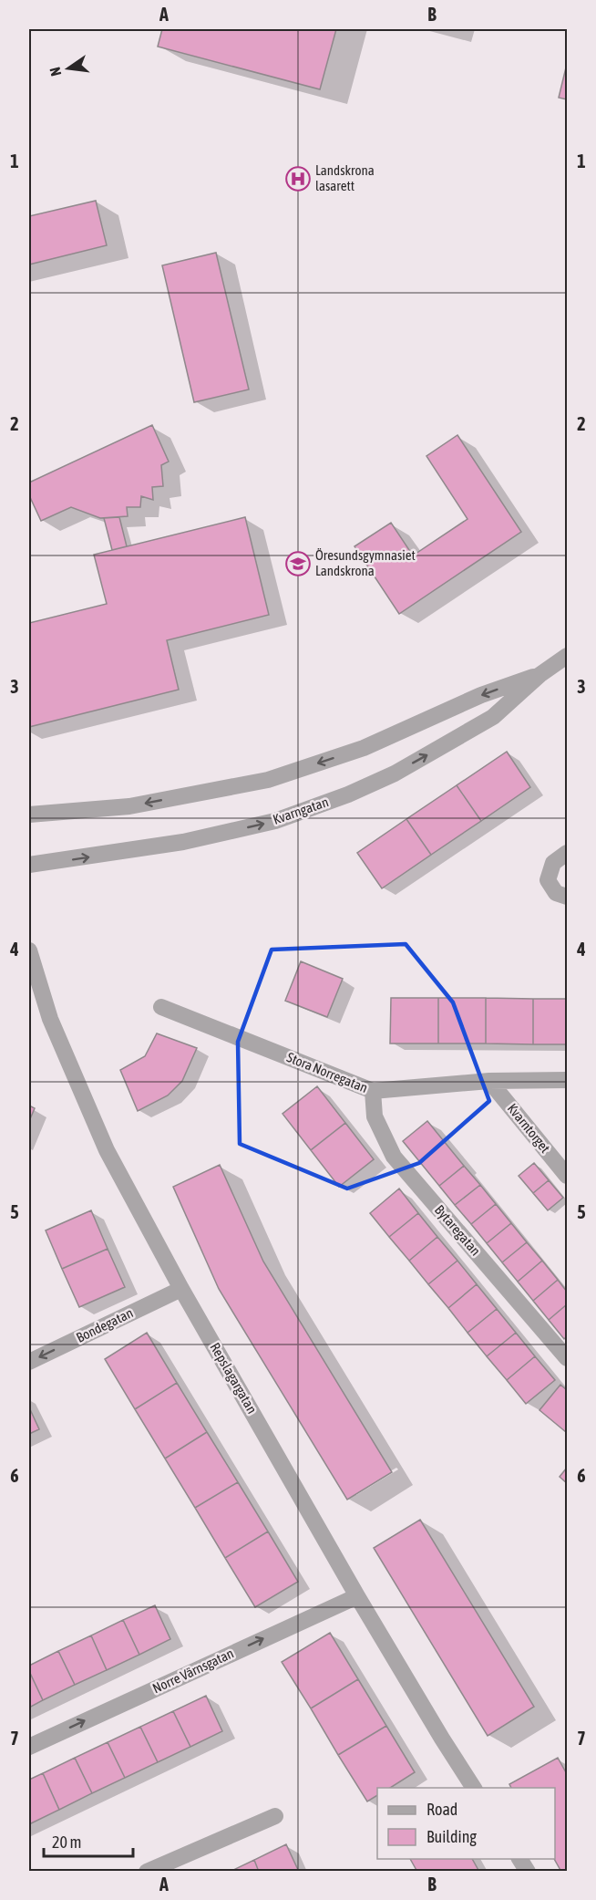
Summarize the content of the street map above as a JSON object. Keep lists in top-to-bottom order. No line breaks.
{"streets":{"street":["Kvarngatan","Stora Norregatan","Kvarntorget","Bytaregatan","Bondegatan","Repslagargatan","Norre Värnsgatan"]},"crossings":[["Stora Norregatan","Kvarntorget"],["Stora Norregatan","Bytaregatan"],["Bondegatan","Repslagargatan"],["Repslagargatan","Norre Värnsgatan"]],"one_way":["Bondegatan","Norre Värnsgatan"],"places":{"hospital":["Landskrona lasarett"],"school or university":["Öresundsgymnasiet Landskrona"]},"legend":["Road","Building"],"scale_bar":"20 m","north":"left","grid":{"columns":["A","B"],"rows":["1","2","3","4","5","6","7"]}}
